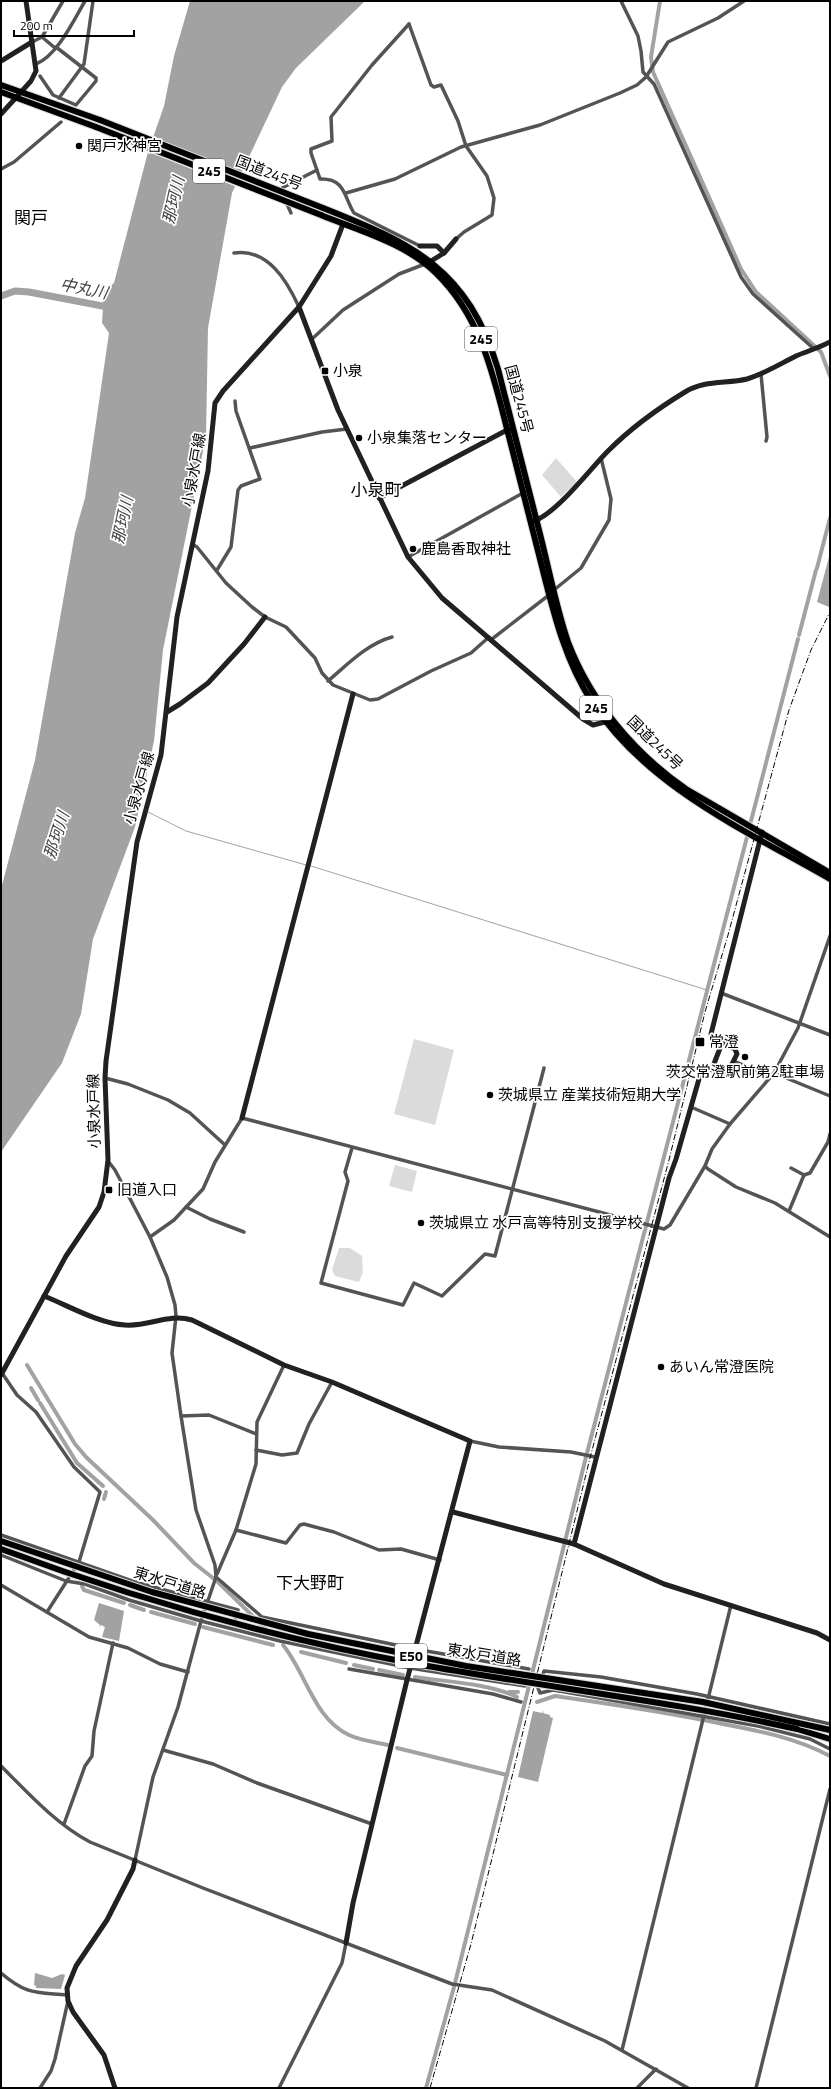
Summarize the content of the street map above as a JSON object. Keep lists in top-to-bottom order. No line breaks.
{"streets":{"highway":["245","国道245号","東水戸道路","E50"],"street":["小泉水戸線"]},"crossings":[["国道245号","小泉水戸線"]],"districts":["関戸","小泉町","下大野町"],"water":["那珂川","中丸川"],"places":{"other":["関戸水神宮","小泉集落センター","鹿島香取神社","茨交常澄駅前第2駐車場","茨城県立 産業技術短期大学","茨城県立 水戸高等特別支援学校","あいん常澄医院"],"transit":["小泉","常澄","旧道入口"]},"scale_bar":"200 m"}
